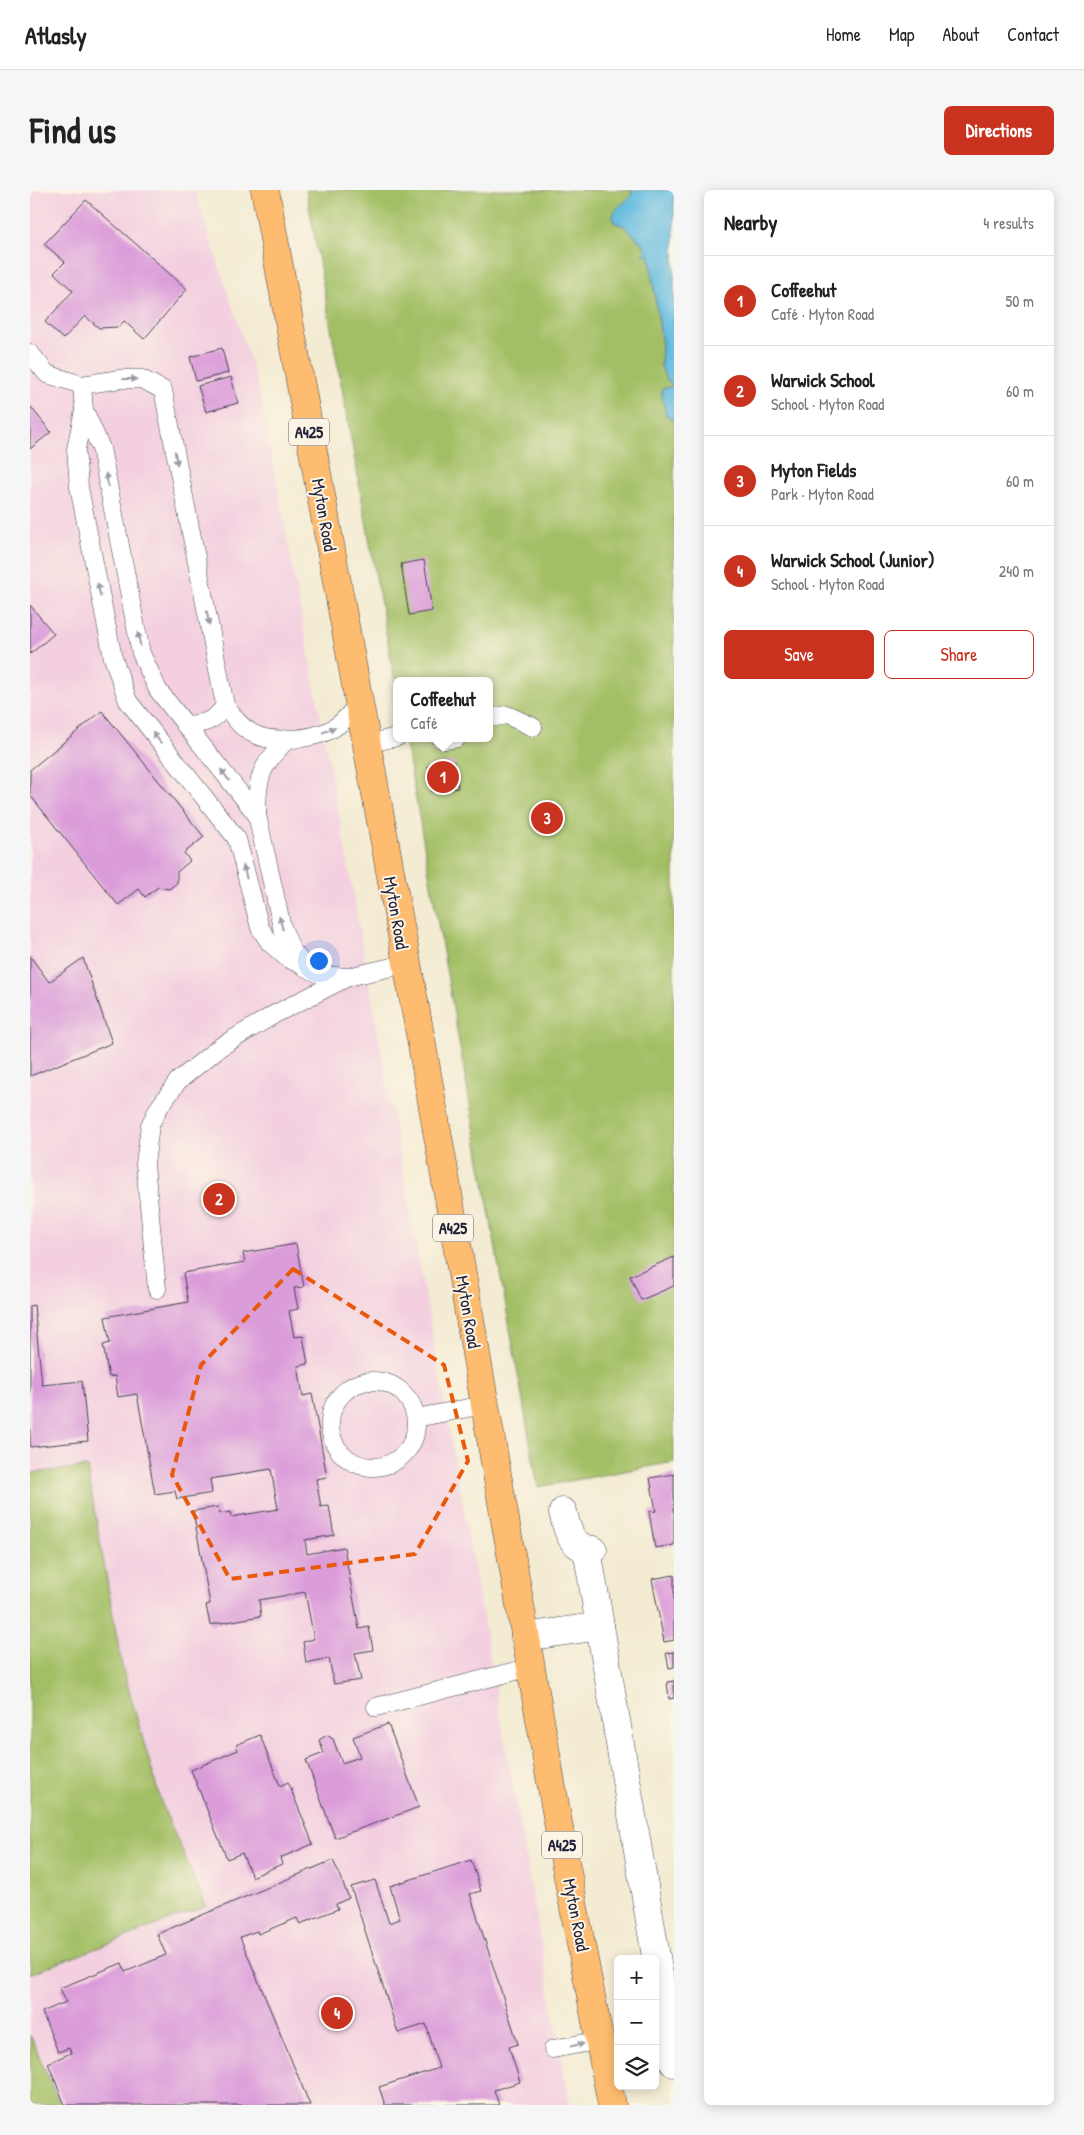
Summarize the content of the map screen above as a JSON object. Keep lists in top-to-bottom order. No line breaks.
{"streets":{"main road":["A425","Myton Road"]},"page":{"header":"Atlasly","nav":["Home","Map","About","Contact"],"buttons":["Directions",["Save","Share"]],"title":"Find us","heading":["Nearby","4 results"],"list":[{"mark":"1","name":"Coffeehut","note":"Café · Myton Road","value":"50 m"},{"mark":"2","name":"Warwick School","note":"School · Myton Road","value":"60 m"},{"mark":"3","name":"Myton Fields","note":"Park · Myton Road","value":"60 m"},{"mark":"4","name":"Warwick School (Junior)","note":"School · Myton Road","value":"240 m"}],"popup":["Coffeehut","Café"],"pins":["1","3","2","4"],"map_buttons":["+","−"]}}
